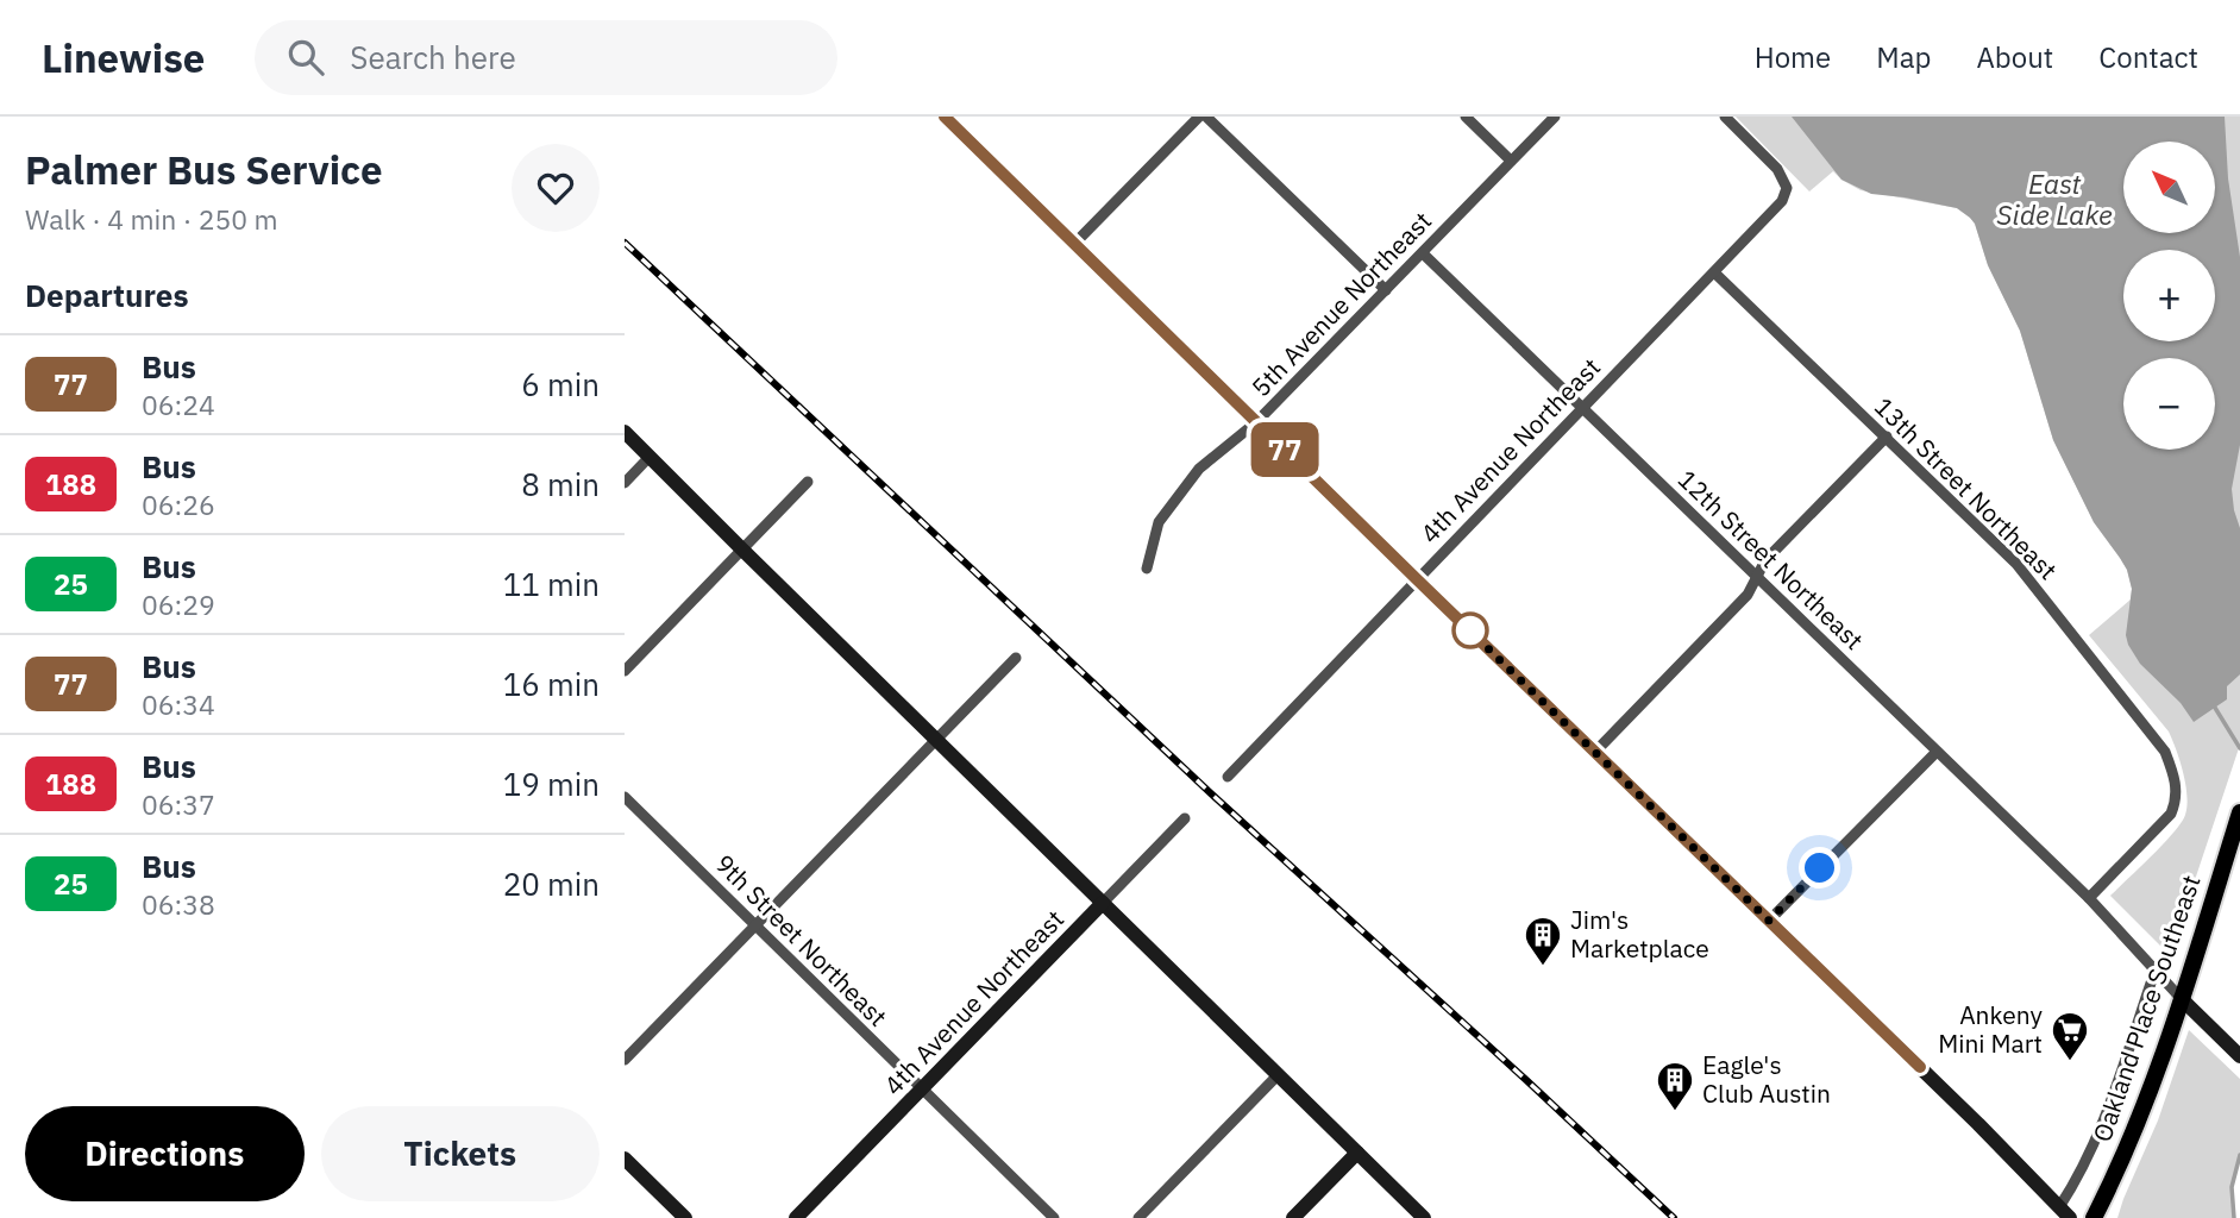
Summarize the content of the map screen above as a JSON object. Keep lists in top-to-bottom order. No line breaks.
{"streets":{"main road":["Oakland Place Southeast"],"street":["5th Avenue Northeast","4th Avenue Northeast","13th Street Northeast","12th Street Northeast","9th Street Northeast"]},"crossings":[["5th Avenue Northeast","12th Street Northeast"],["4th Avenue Northeast","13th Street Northeast"],["4th Avenue Northeast","12th Street Northeast"],["4th Avenue Northeast","9th Street Northeast"],["13th Street Northeast","12th Street Northeast"],["12th Street Northeast","Oakland Place Southeast"]],"water":["East Side Lake"],"places":{"building":["Jim's Marketplace","Eagle's Club Austin"],"supermarket":["Ankeny Mini Mart"]},"lines":["bus line 77"],"north":"top left","page":{"header":"Linewise","search":"Search here","nav":["Home","Map","About","Contact"],"heading":[["Palmer Bus Service","Walk · 4 min · 250 m"],"Departures"],"on_map":"77","map_buttons":["+","−"],"list":[{"mark":"77","name":"Bus","note":"06:24","value":"6 min"},{"mark":"188","name":"Bus","note":"06:26","value":"8 min"},{"mark":"25","name":"Bus","note":"06:29","value":"11 min"},{"mark":"77","name":"Bus","note":"06:34","value":"16 min"},{"mark":"188","name":"Bus","note":"06:37","value":"19 min"},{"mark":"25","name":"Bus","note":"06:38","value":"20 min"}],"buttons":["Directions","Tickets"]}}
